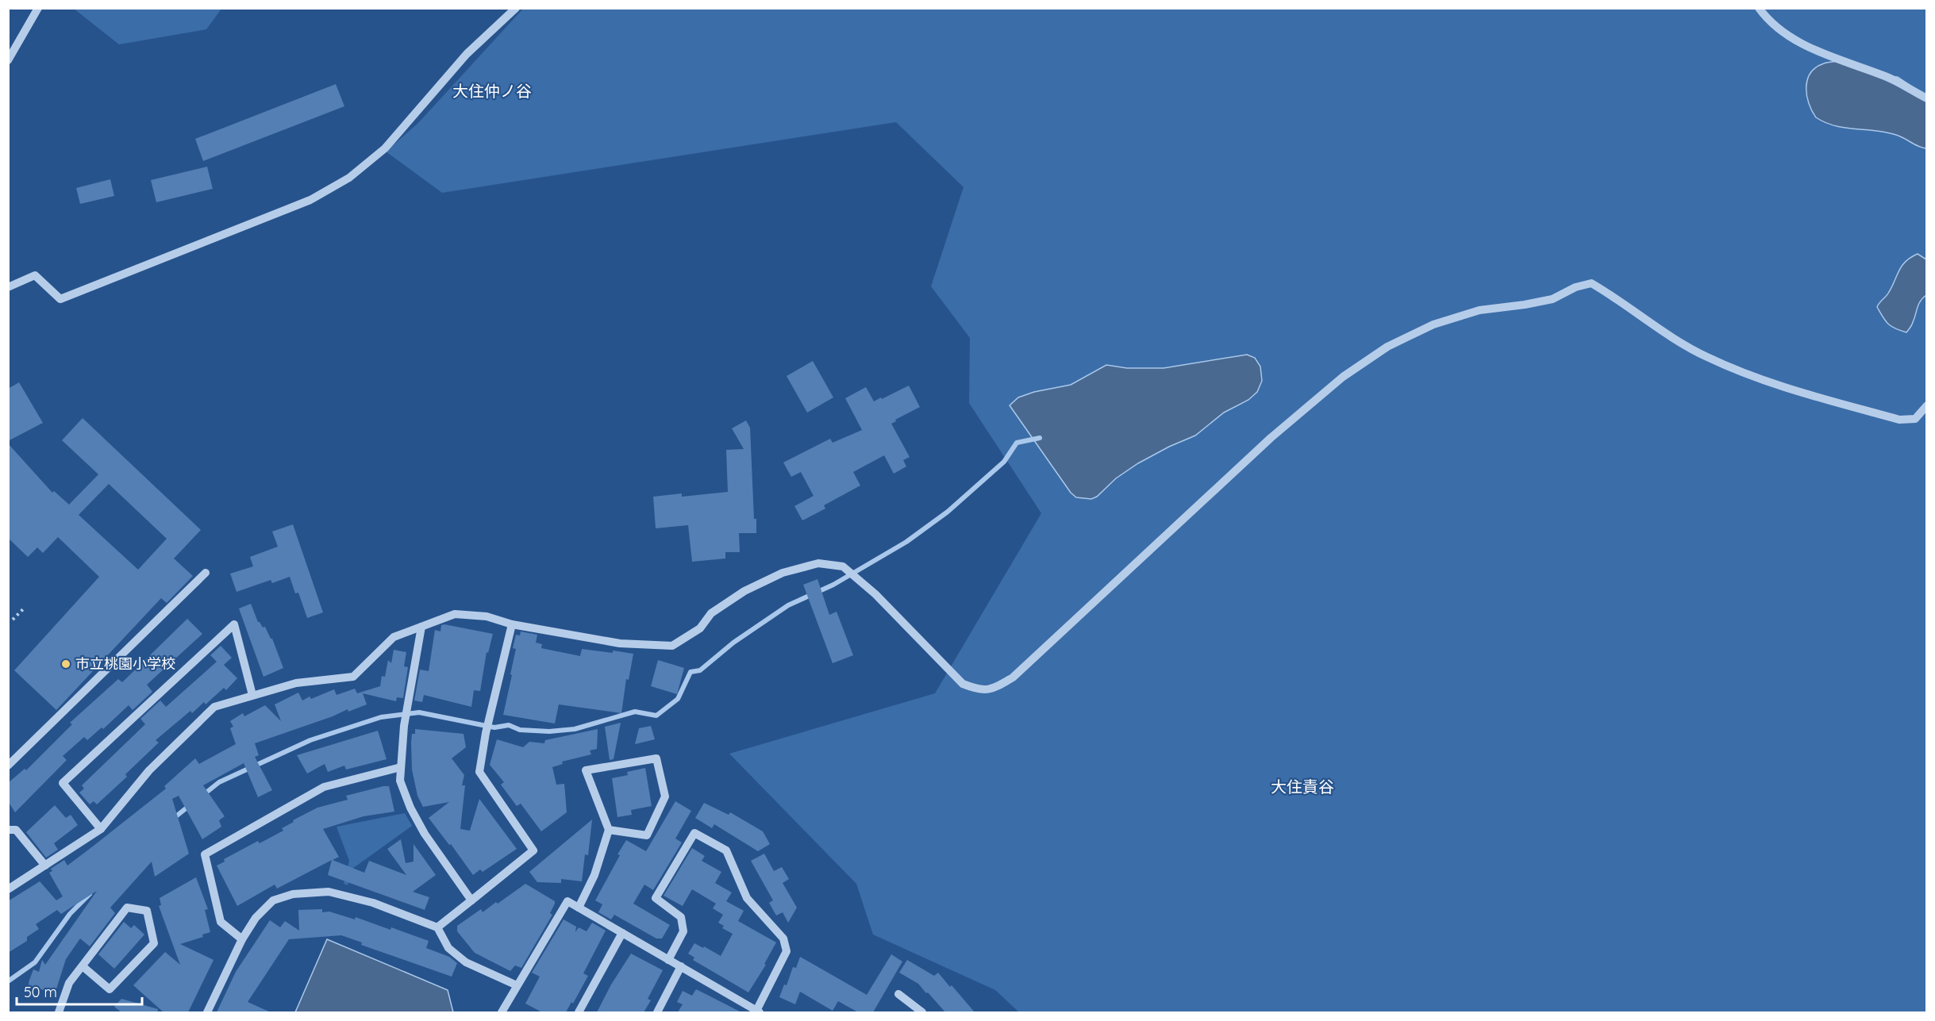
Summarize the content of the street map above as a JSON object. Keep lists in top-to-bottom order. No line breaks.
{"districts":["大住仲ノ谷","大住責谷"],"places":["市立桃園小学校"],"scale_bar":"50 m"}
